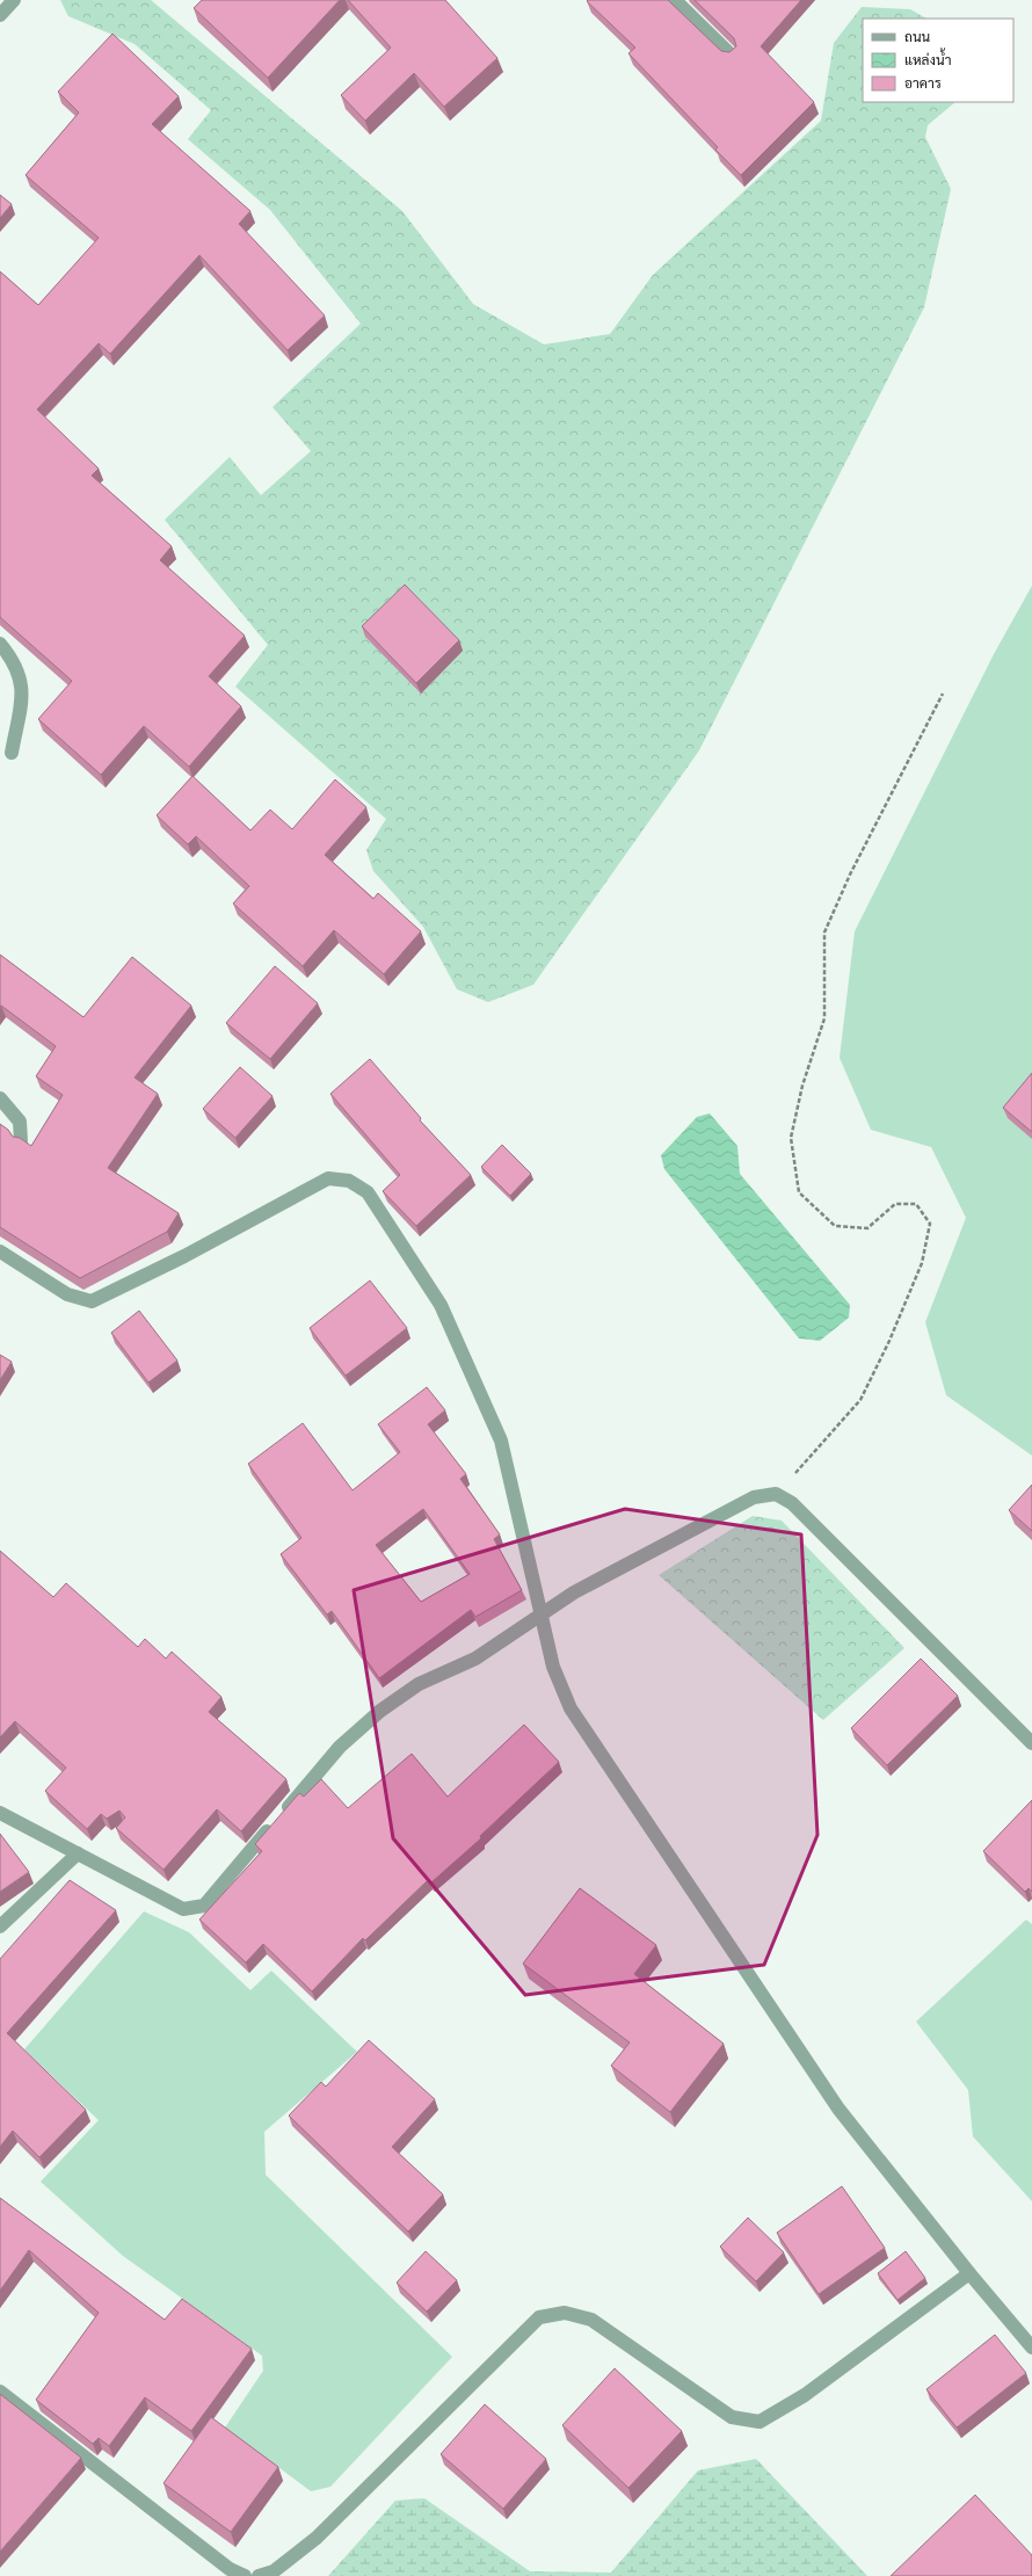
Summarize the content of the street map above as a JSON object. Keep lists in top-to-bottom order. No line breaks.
{"legend":["ถนน","แหล่งน้ำ","อาคาร"]}
